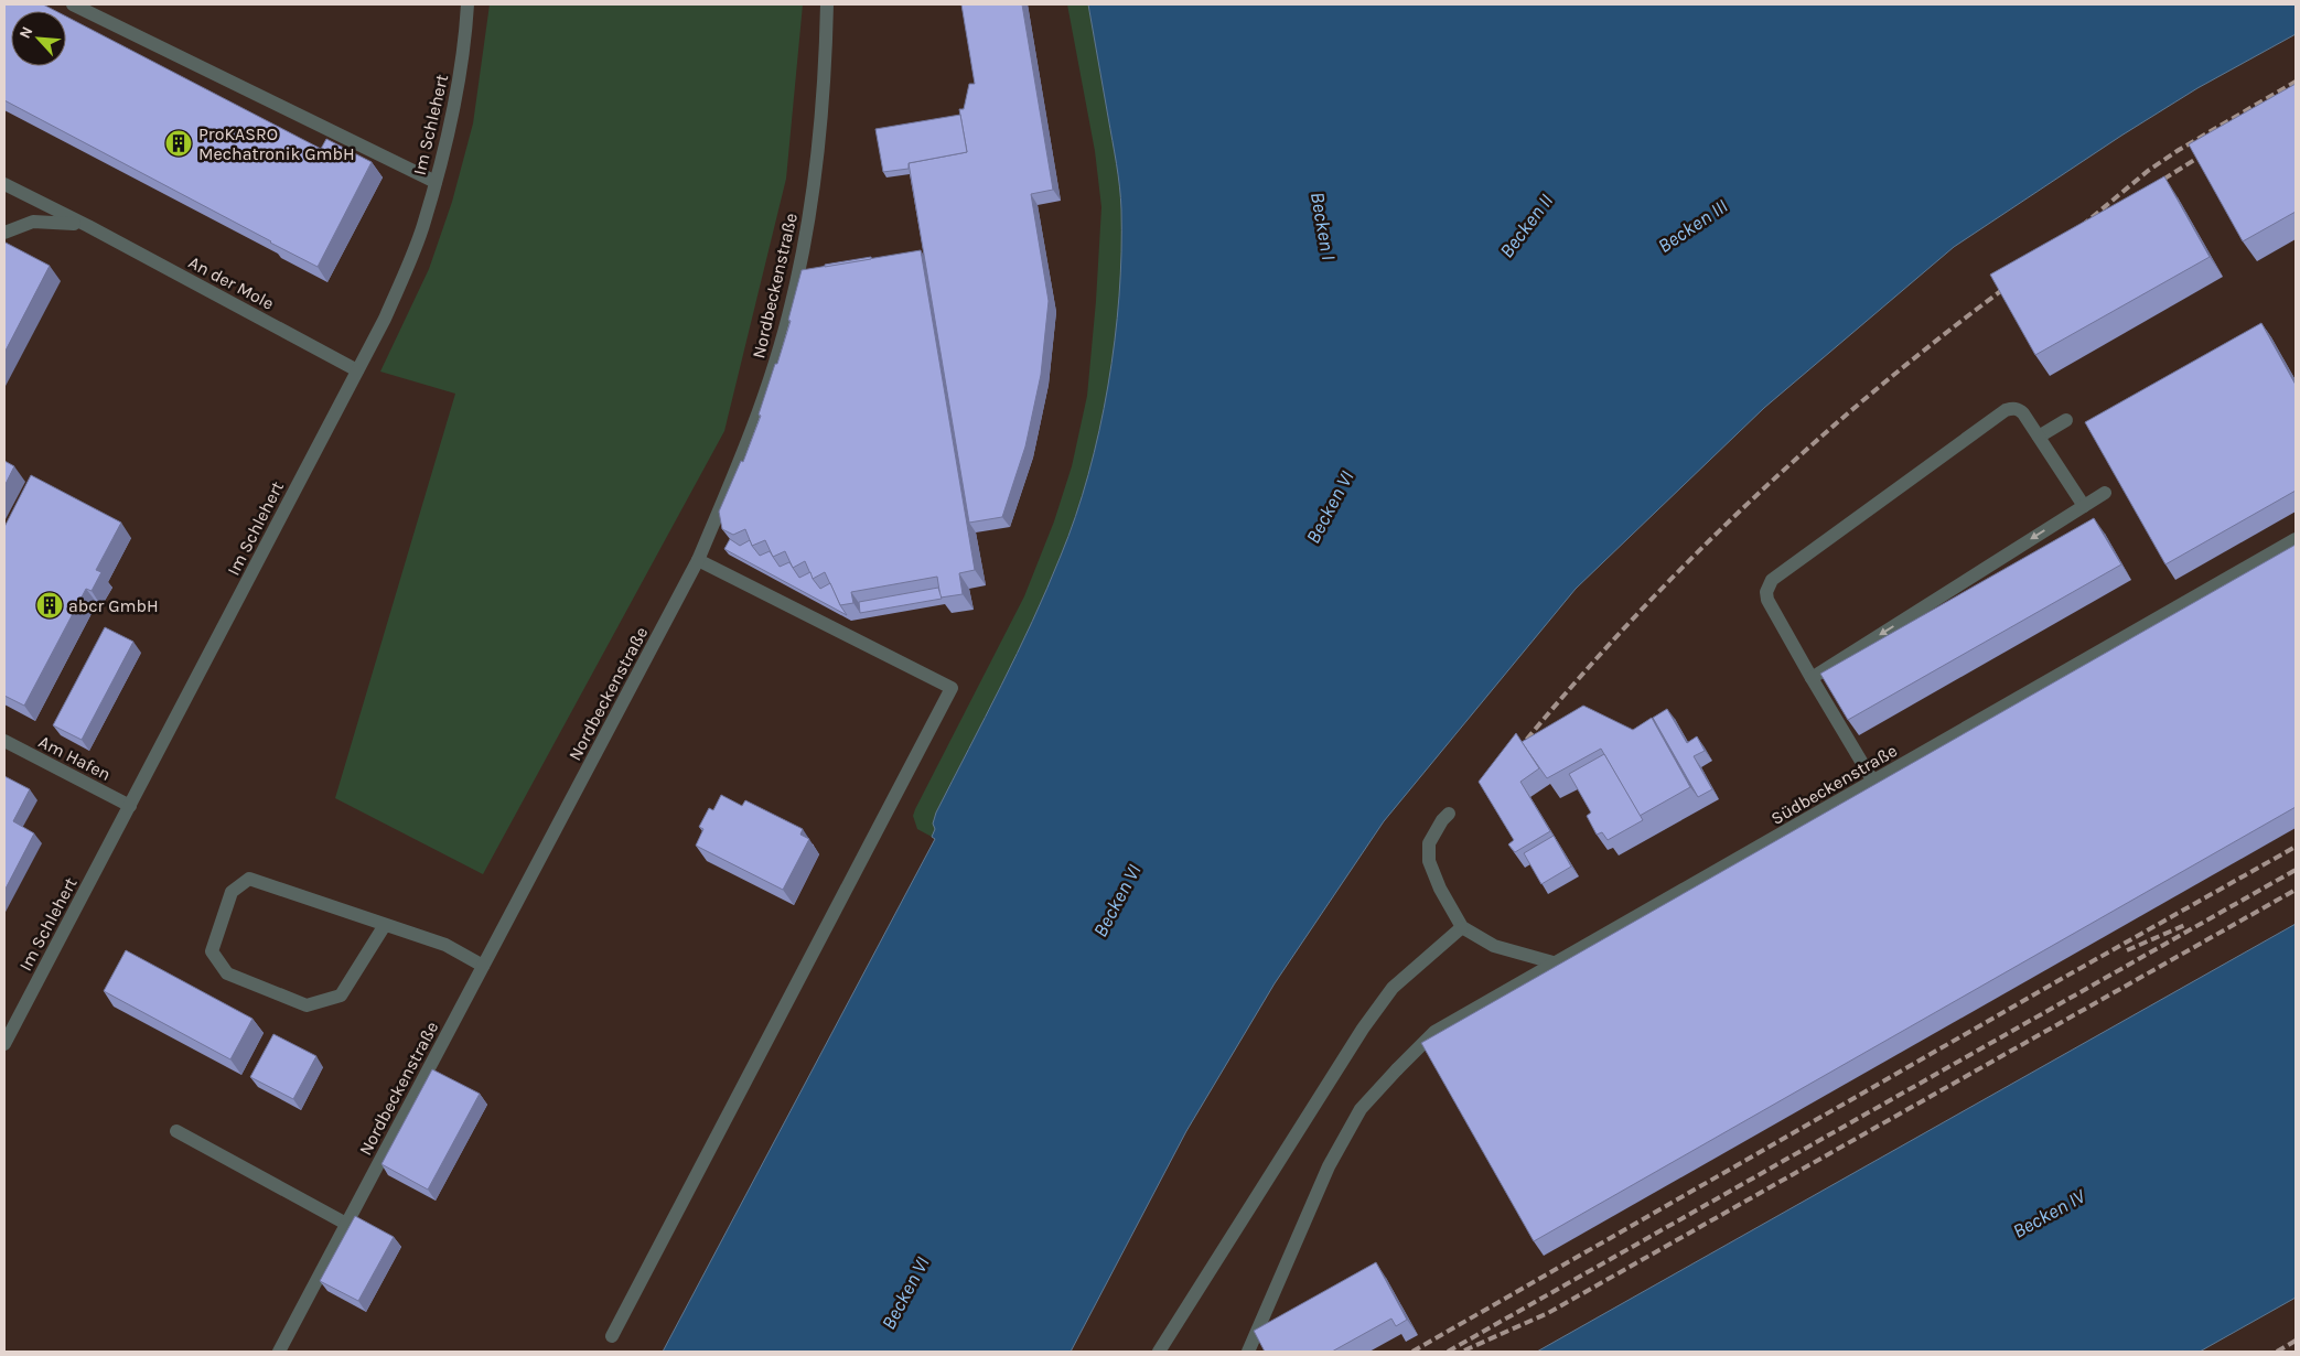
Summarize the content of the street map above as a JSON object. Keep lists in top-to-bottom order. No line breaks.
{"streets":{"street":["Im Schlehert","An der Mole","Nordbeckenstraße","Am Hafen","Südbeckenstraße"]},"crossings":[["Im Schlehert","An der Mole"],["Im Schlehert","Am Hafen"]],"water":["Becken I","Becken II","Becken III","Becken VI","Becken IV"],"places":{"building":["ProKASRO Mechatronik GmbH","abcr GmbH"]},"north":"top left"}
